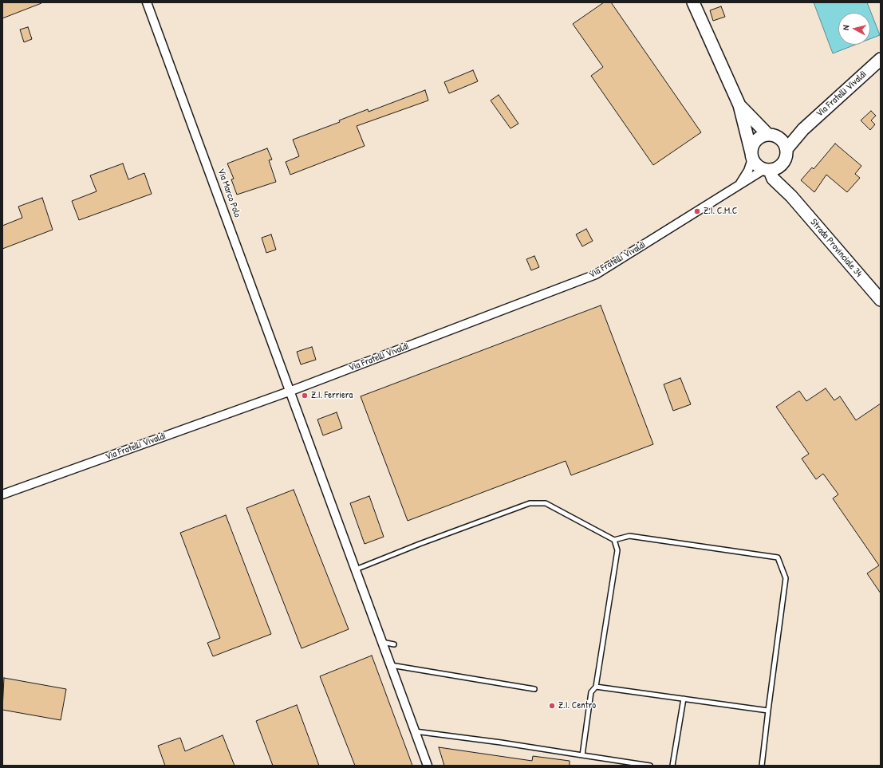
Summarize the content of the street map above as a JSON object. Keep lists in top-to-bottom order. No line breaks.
{"streets":{"main road":["Via Fratelli Vivaldi","Strada Provinciale 34"],"street":["Via Marco Polo"]},"crossings":[["Via Fratelli Vivaldi","Via Marco Polo"],["Via Fratelli Vivaldi","Strada Provinciale 34"]],"places":["Z.I. C.M.C","Z.I. Ferriera","Z.I. Centro"],"north":"left"}
